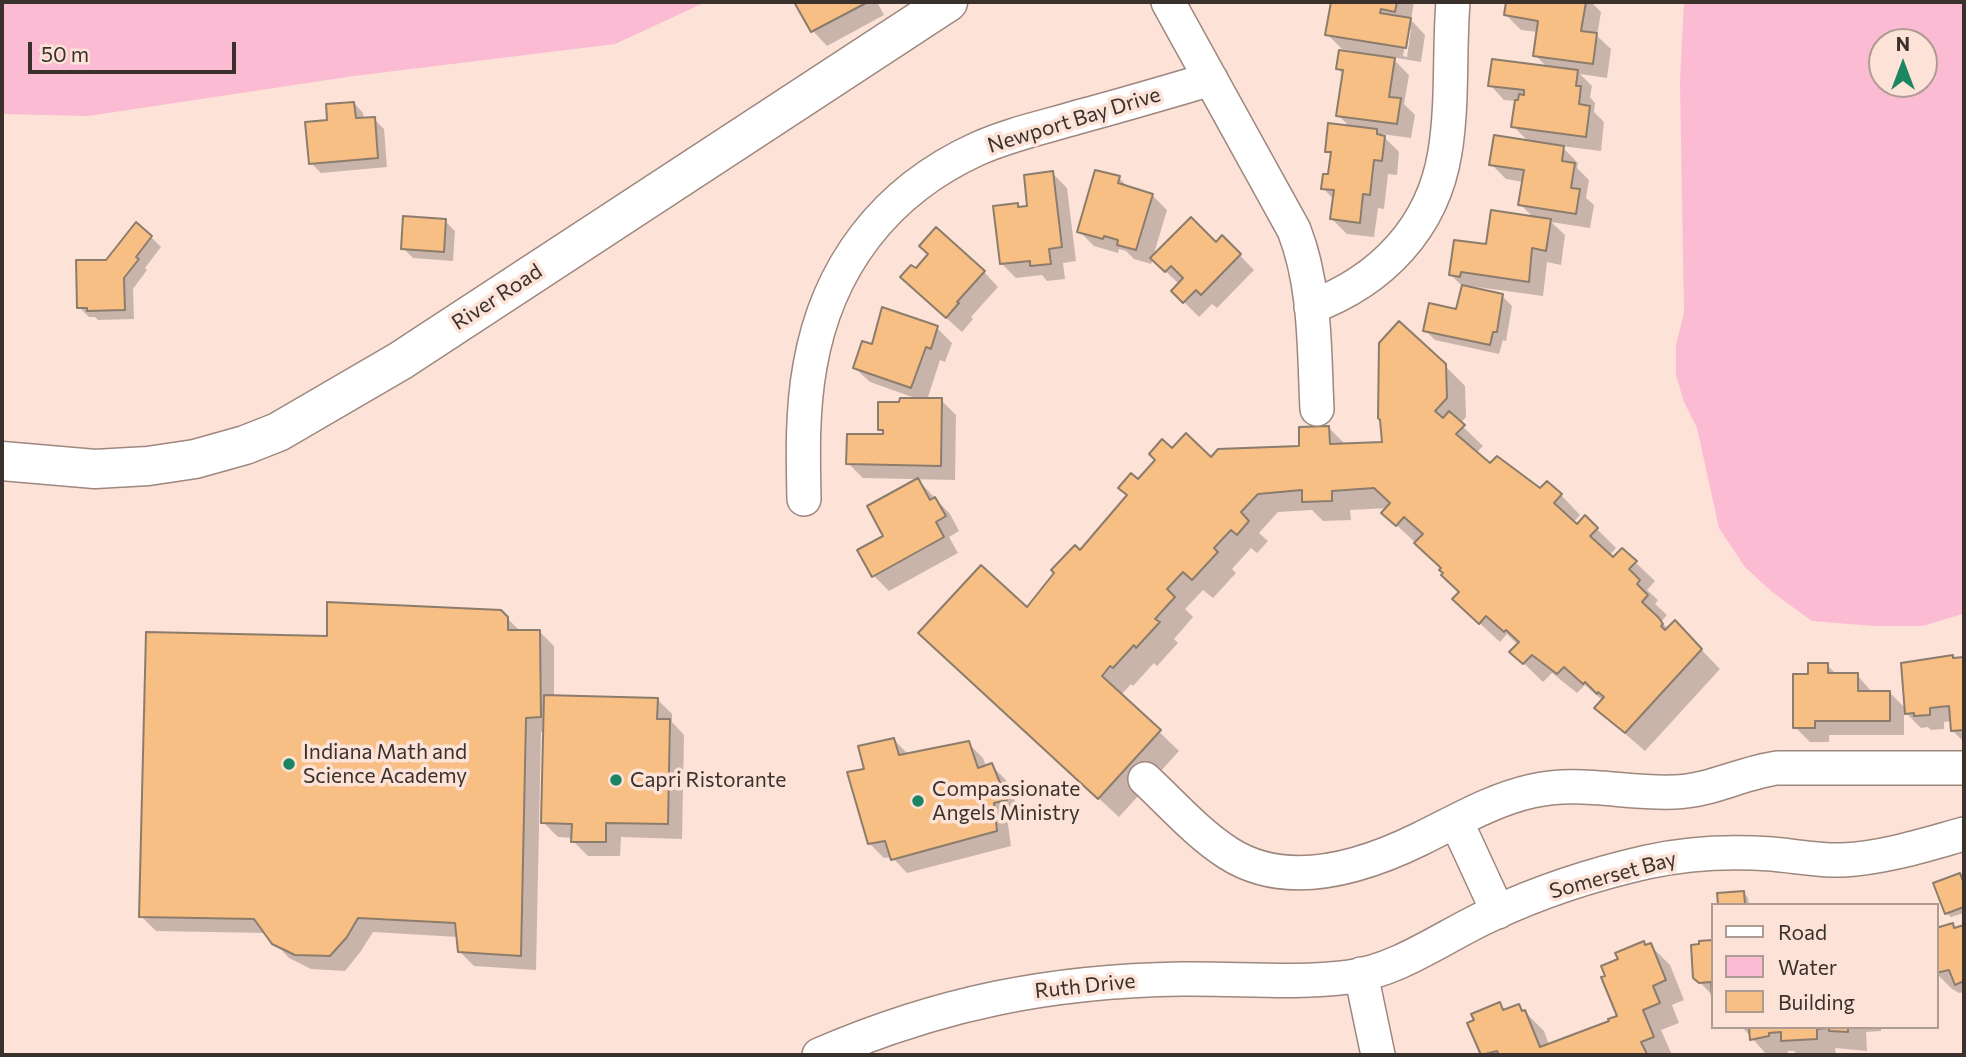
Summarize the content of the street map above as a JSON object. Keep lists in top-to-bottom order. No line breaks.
{"streets":{"street":["Newport Bay Drive","River Road","Somerset Bay","Ruth Drive"]},"crossings":[["Somerset Bay","Ruth Drive"]],"places":["Indiana Math and Science Academy","Capri Ristorante","Compassionate Angels Ministry"],"legend":["Road","Water","Building"],"scale_bar":"50 m","north":"top"}
